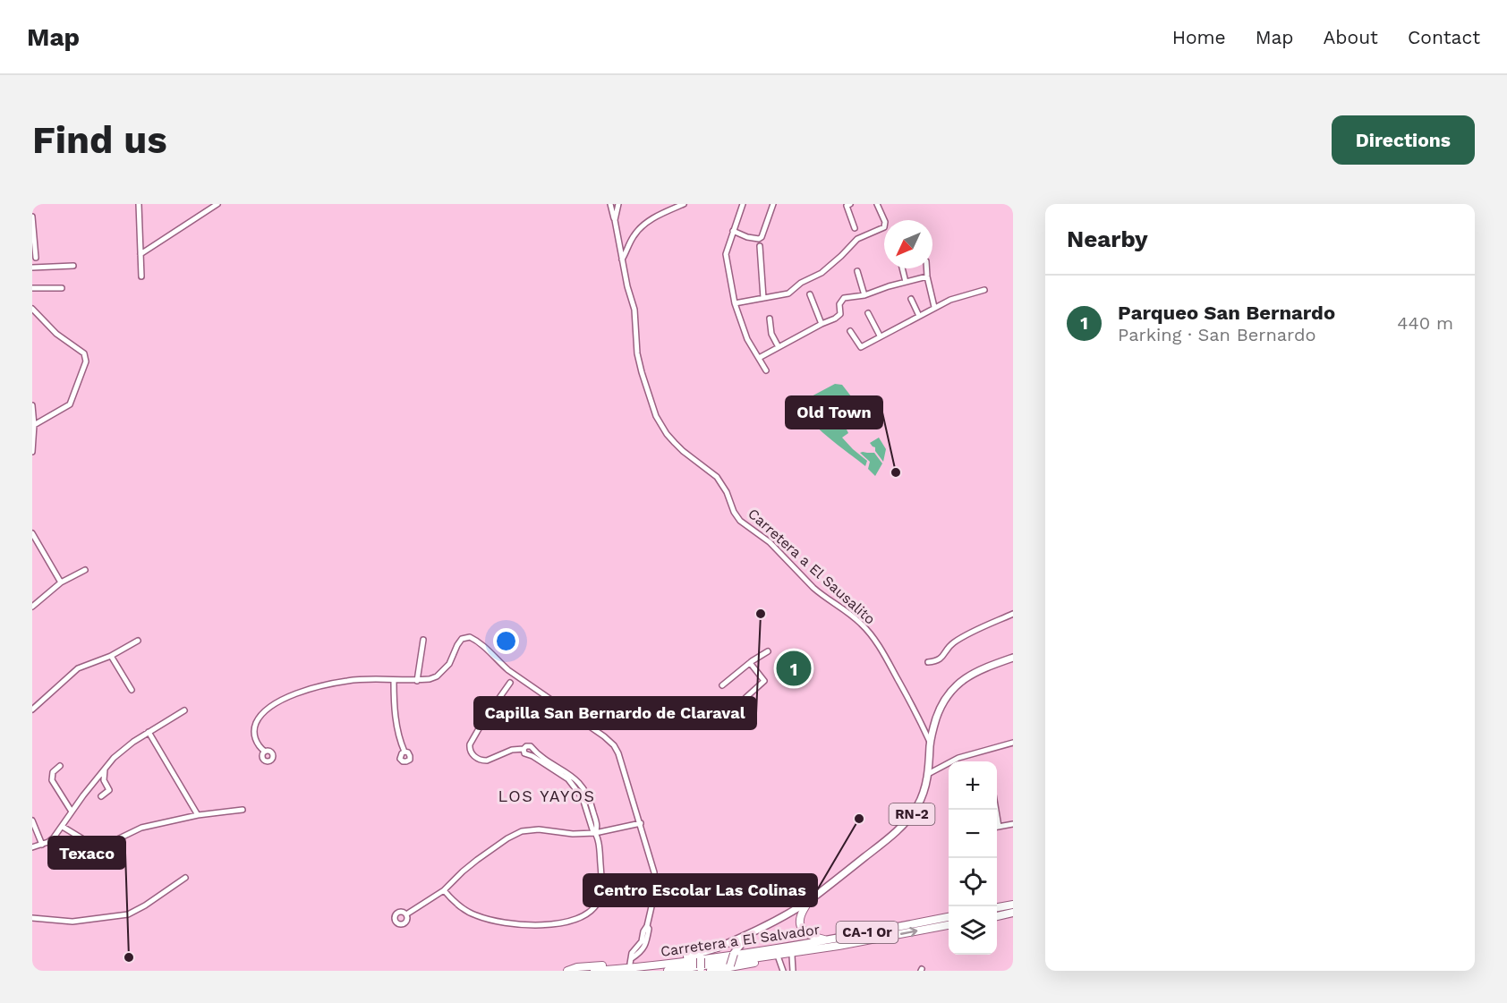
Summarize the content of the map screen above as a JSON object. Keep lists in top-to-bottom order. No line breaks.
{"streets":{"highway":["CA-1 Or","Carretera a El Salvador"],"main road":["RN-2"],"street":["Carretera a El Sausalito"]},"crossings":[["Carretera a El Sausalito","RN-2"]],"districts":["LOS YAYOS"],"places":["Old Town","Capilla San Bernardo de Claraval","Centro Escolar Las Colinas","Texaco"],"north":"bottom left","page":{"header":"Map","nav":["Home","Map","About","Contact"],"buttons":"Directions","title":"Find us","heading":"Nearby","list":[{"mark":"1","name":"Parqueo San Bernardo","note":"Parking · San Bernardo","value":"440 m"}],"pins":"1","map_buttons":["+","−"]}}
